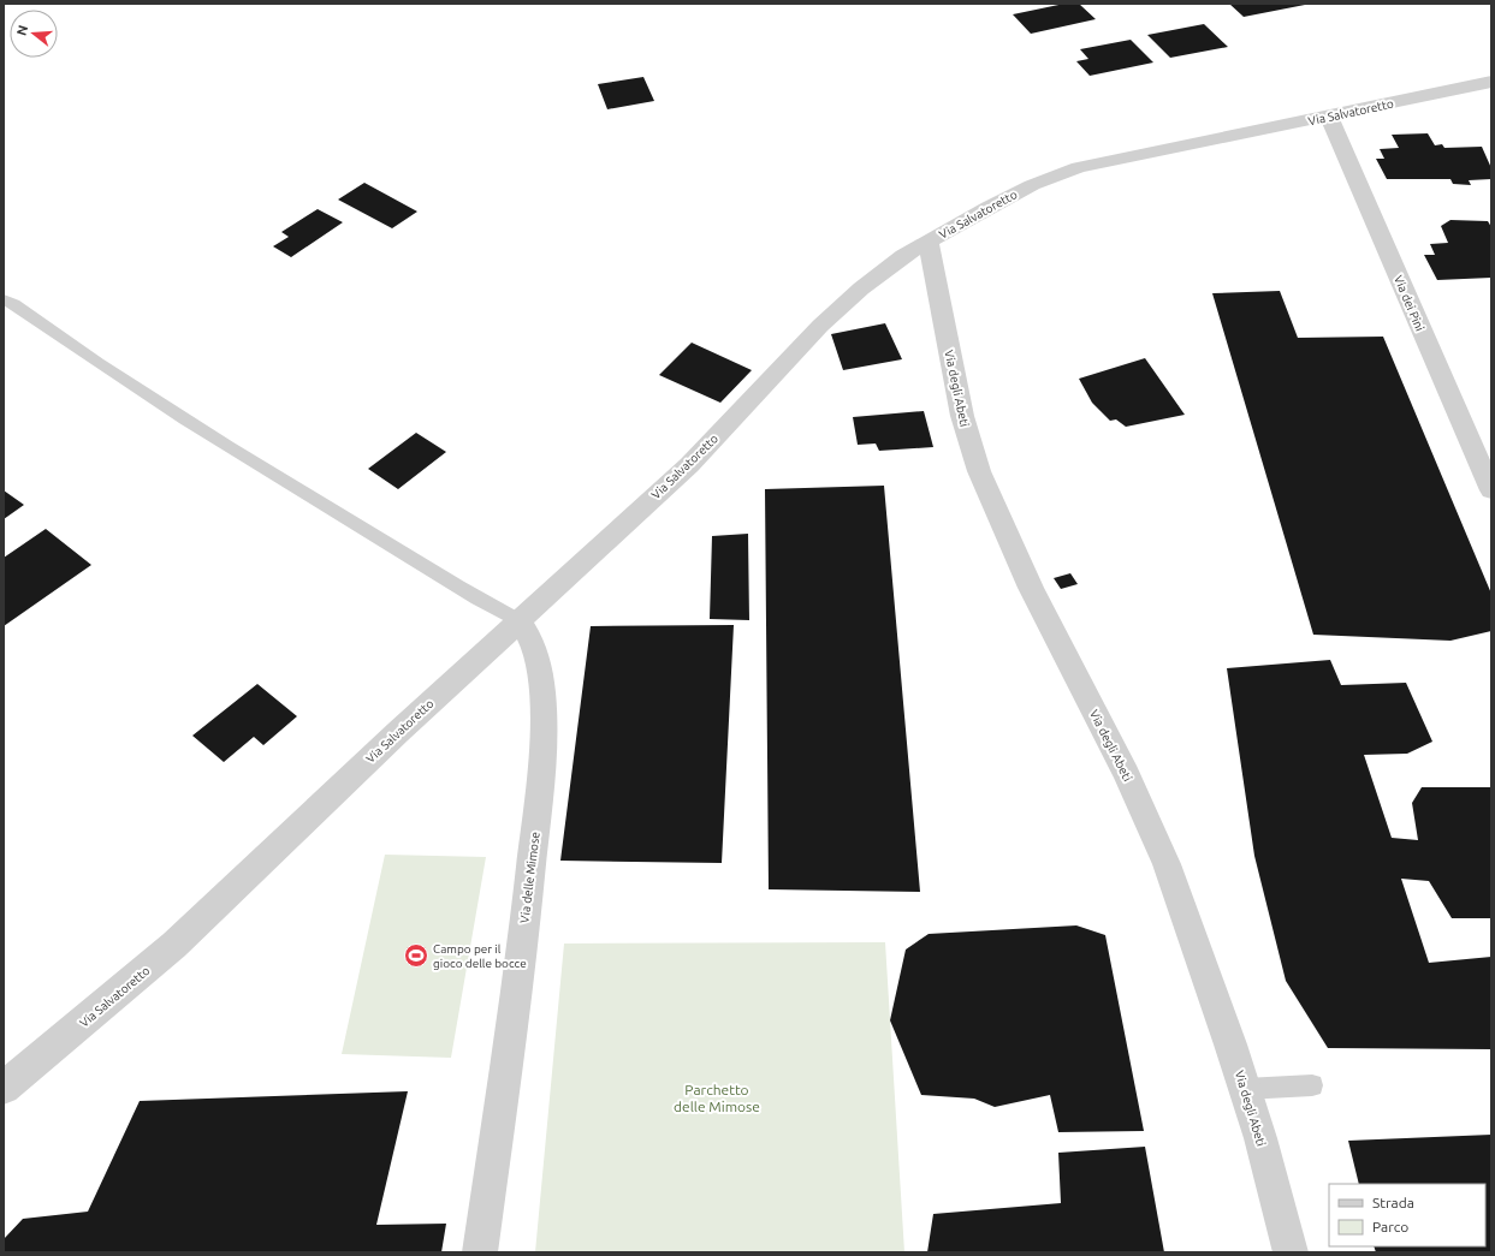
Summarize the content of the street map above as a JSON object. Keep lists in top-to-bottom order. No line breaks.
{"streets":{"street":["Via Salvatoretto","Via dei Pini","Via degli Abeti","Via delle Mimose"]},"crossings":[["Via Salvatoretto","Via dei Pini"],["Via Salvatoretto","Via degli Abeti"],["Via Salvatoretto","Via delle Mimose"]],"parks":["Parchetto delle Mimose"],"places":{"sports":["Campo per il gioco delle bocce"]},"legend":["Strada","Parco"],"north":"left"}
